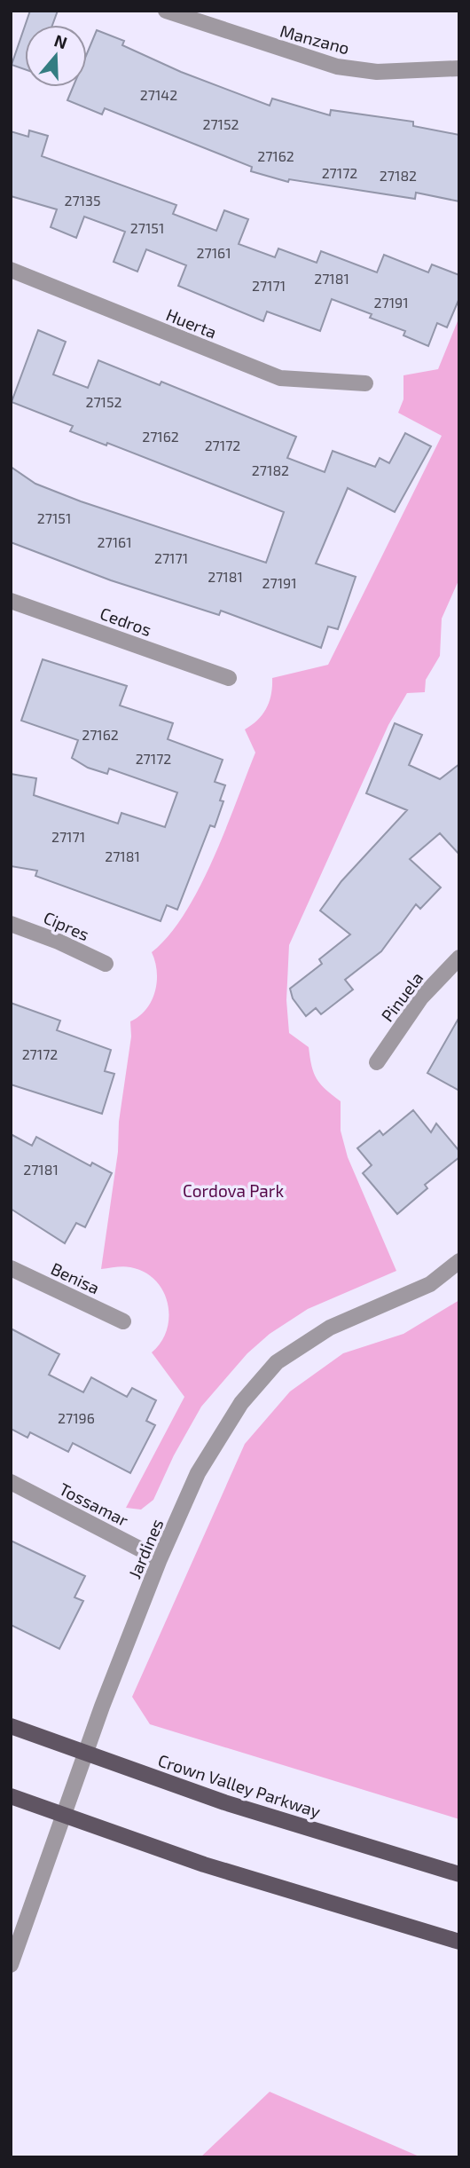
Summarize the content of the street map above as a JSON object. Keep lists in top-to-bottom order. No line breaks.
{"streets":{"main road":["Crown Valley Parkway"],"street":["Manzano","Huerta","Cedros","Cipres","Pinuela","Benisa","Tossamar","Jardines"]},"crossings":[["Tossamar","Jardines"],["Jardines","Crown Valley Parkway"]],"parks":["Cordova Park"],"house_numbers":["27142","27152","27162","27172","27182","27135","27151","27161","27181","27171","27191","27152","27162","27172","27182","27151","27161","27171","27181","27191","27162","27172","27171","27181","27172","27181","27196"],"north":"top"}
